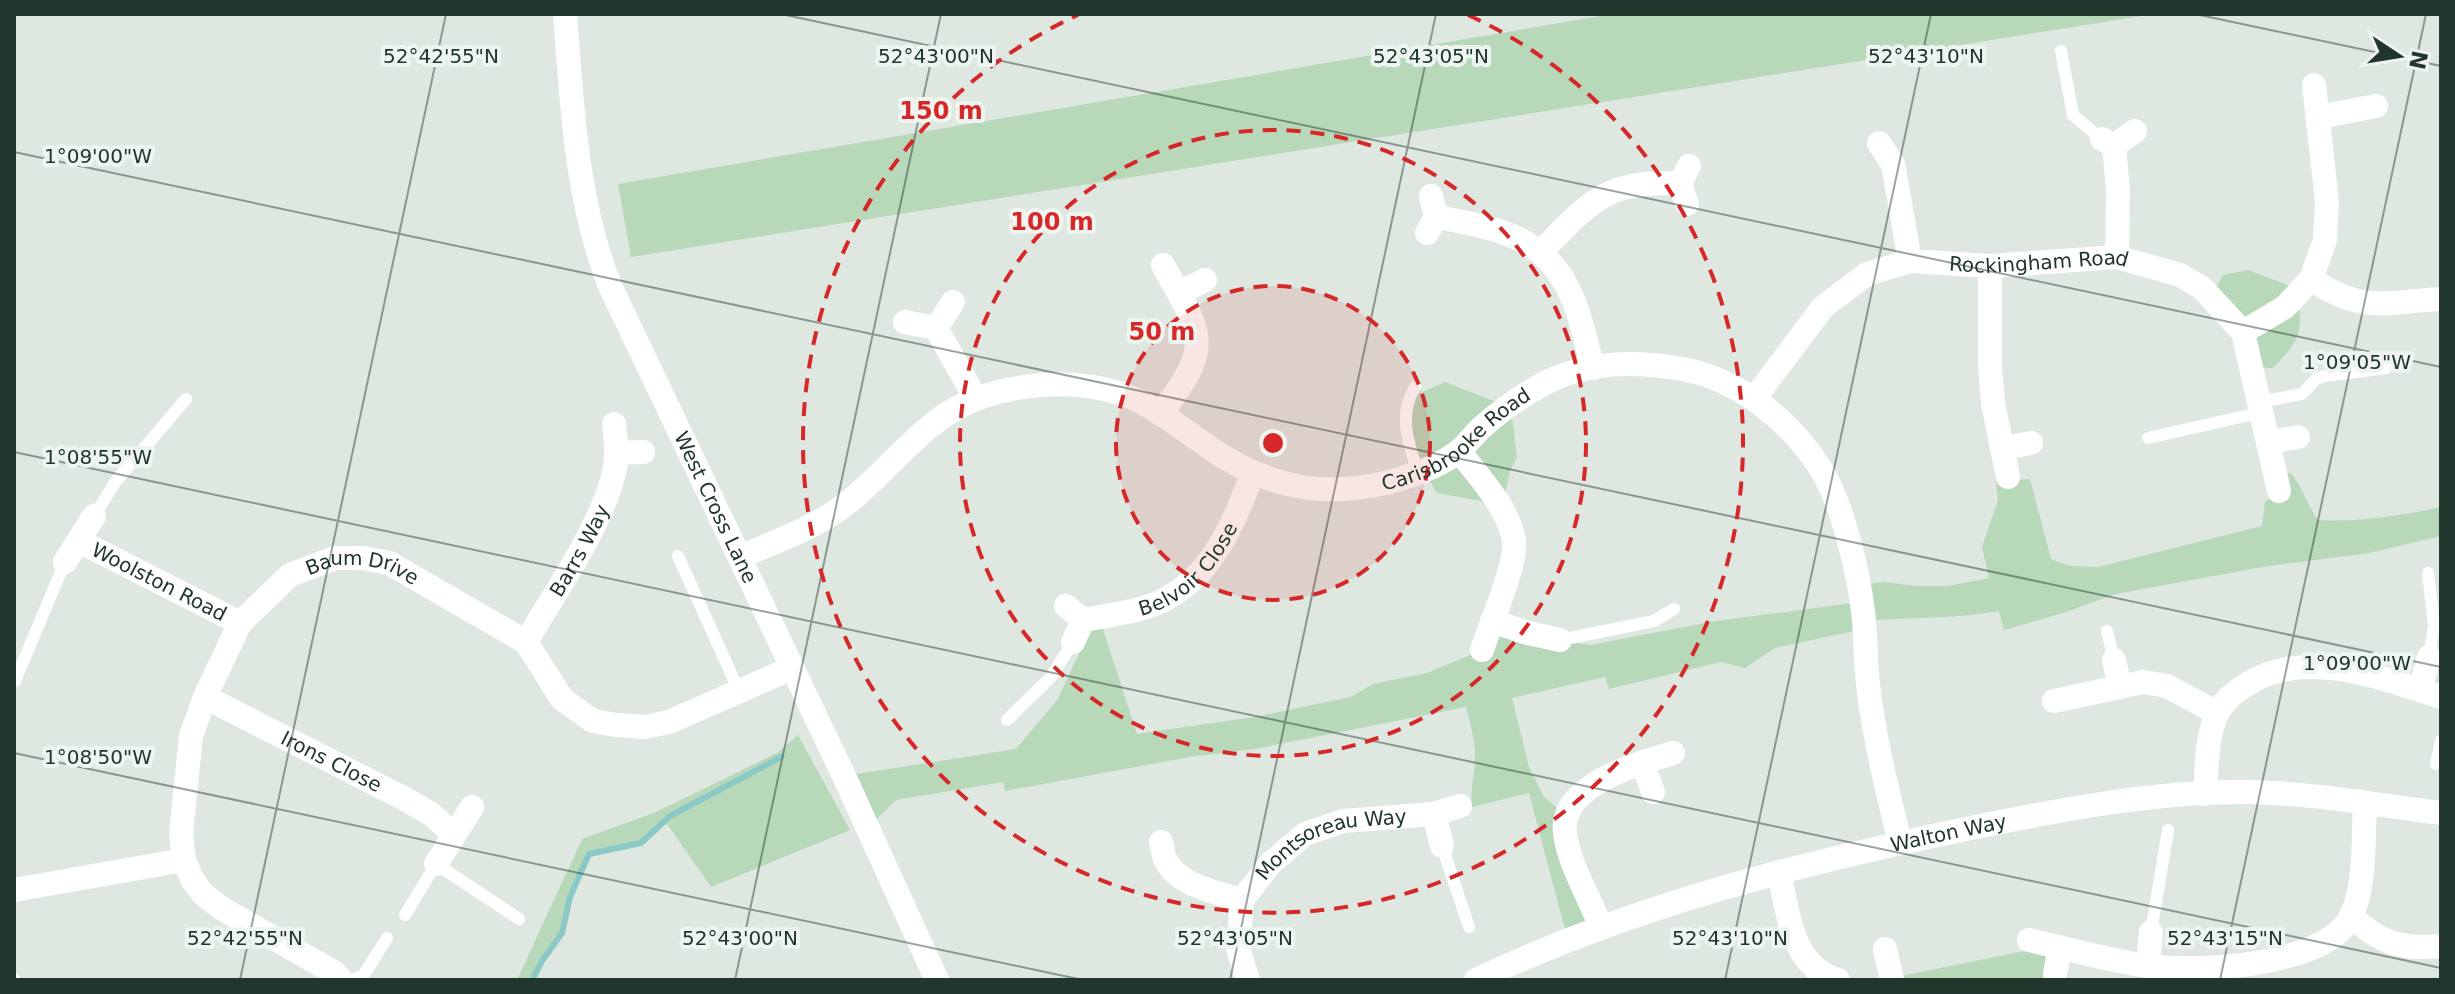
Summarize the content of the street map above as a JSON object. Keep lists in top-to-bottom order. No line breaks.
{"streets":{"street":["Rockingham Road","Carisbrooke Road","West Cross Lane","Barrs Way","Belvoir Close","Baum Drive","Woolston Road","Irons Close","Walton Way","Montsoreau Way"]},"crossings":[["Rockingham Road","Carisbrooke Road"],["Carisbrooke Road","West Cross Lane"],["Carisbrooke Road","Belvoir Close"],["Carisbrooke Road","Walton Way"],["West Cross Lane","Baum Drive"],["Barrs Way","Baum Drive"],["Baum Drive","Woolston Road"],["Baum Drive","Irons Close"]],"north":"right","coordinates":["52°42'55\"N","52°43'00\"N","52°43'05\"N","52°43'10\"N","1°09'00\"W","1°09'05\"W","1°08'55\"W","1°08'50\"W","52°43'15\"N"],"rings":["150 m","100 m","50 m"]}
